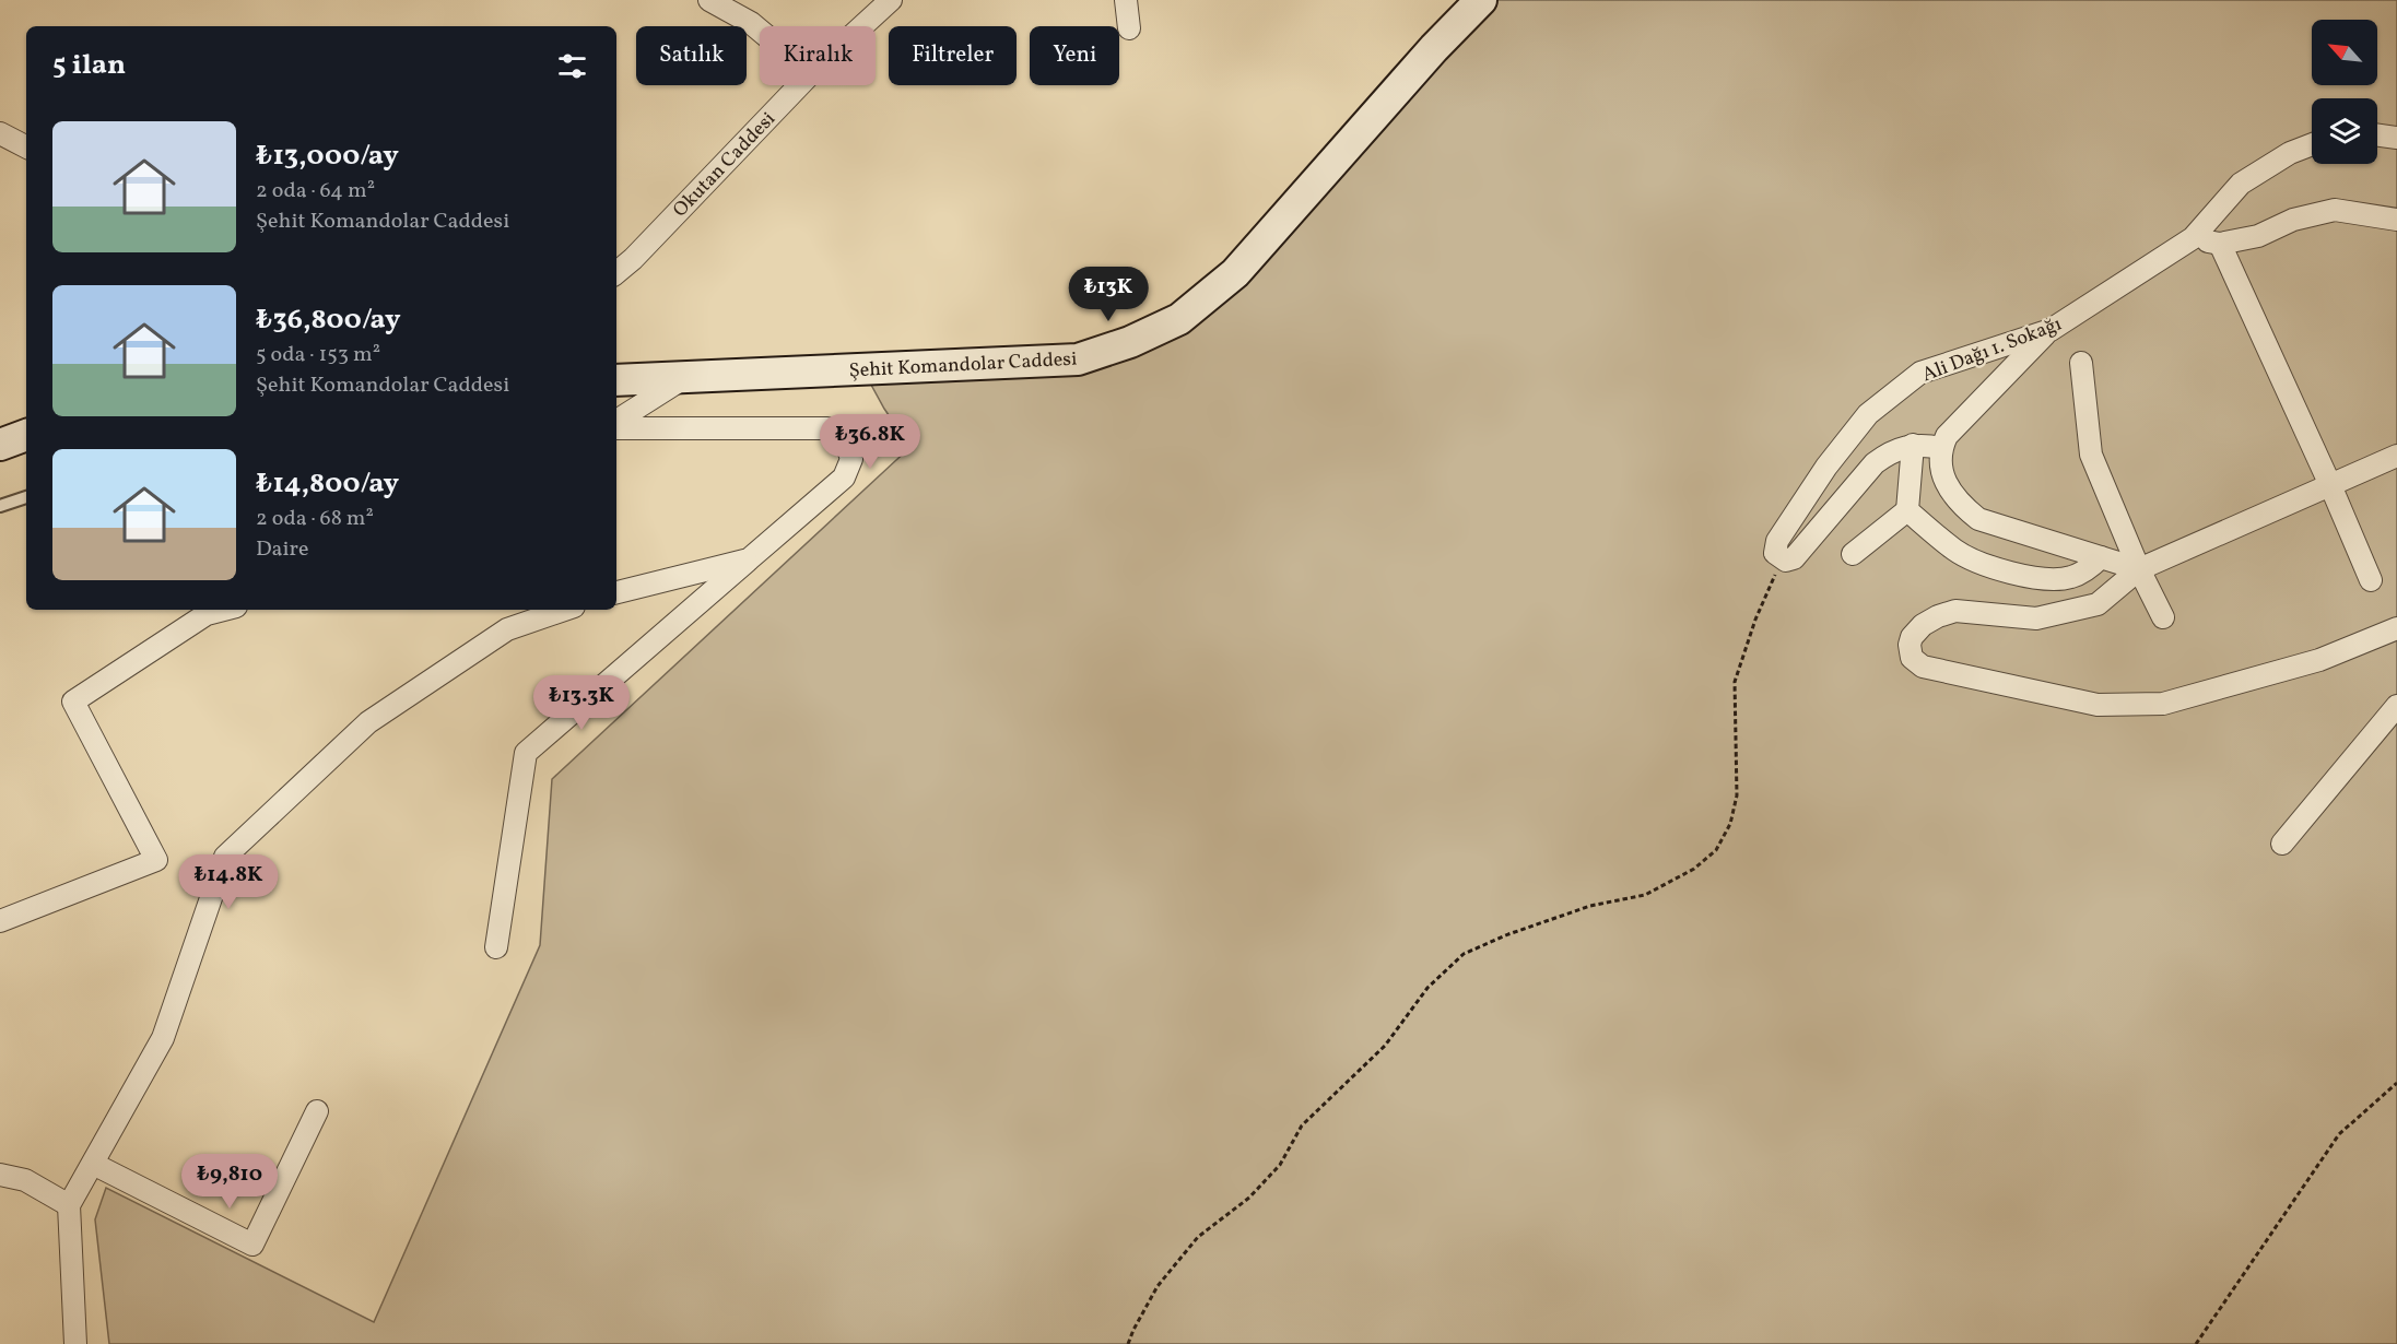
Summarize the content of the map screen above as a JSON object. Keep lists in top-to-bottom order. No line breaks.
{"streets":{"main road":["Şehit Komandolar Caddesi"],"street":["Okutan Caddesi","Ali Dağı 1. Sokağı"]},"north":"top left","page":{"chip":["Satılık","Kiralık","Filtreler","Yeni"],"heading":"5 ilan","list":[{"name":"₺13,000/ay","note":"2 oda · 64 m² · Şehit Komandolar Caddesi"},{"name":"₺36,800/ay","note":"5 oda · 153 m² · Şehit Komandolar Caddesi"},{"name":"₺14,800/ay","note":"2 oda · 68 m² · Daire"}],"price":["₺13K","₺36.8K","₺13.3K","₺14.8K","₺9,810"]}}
